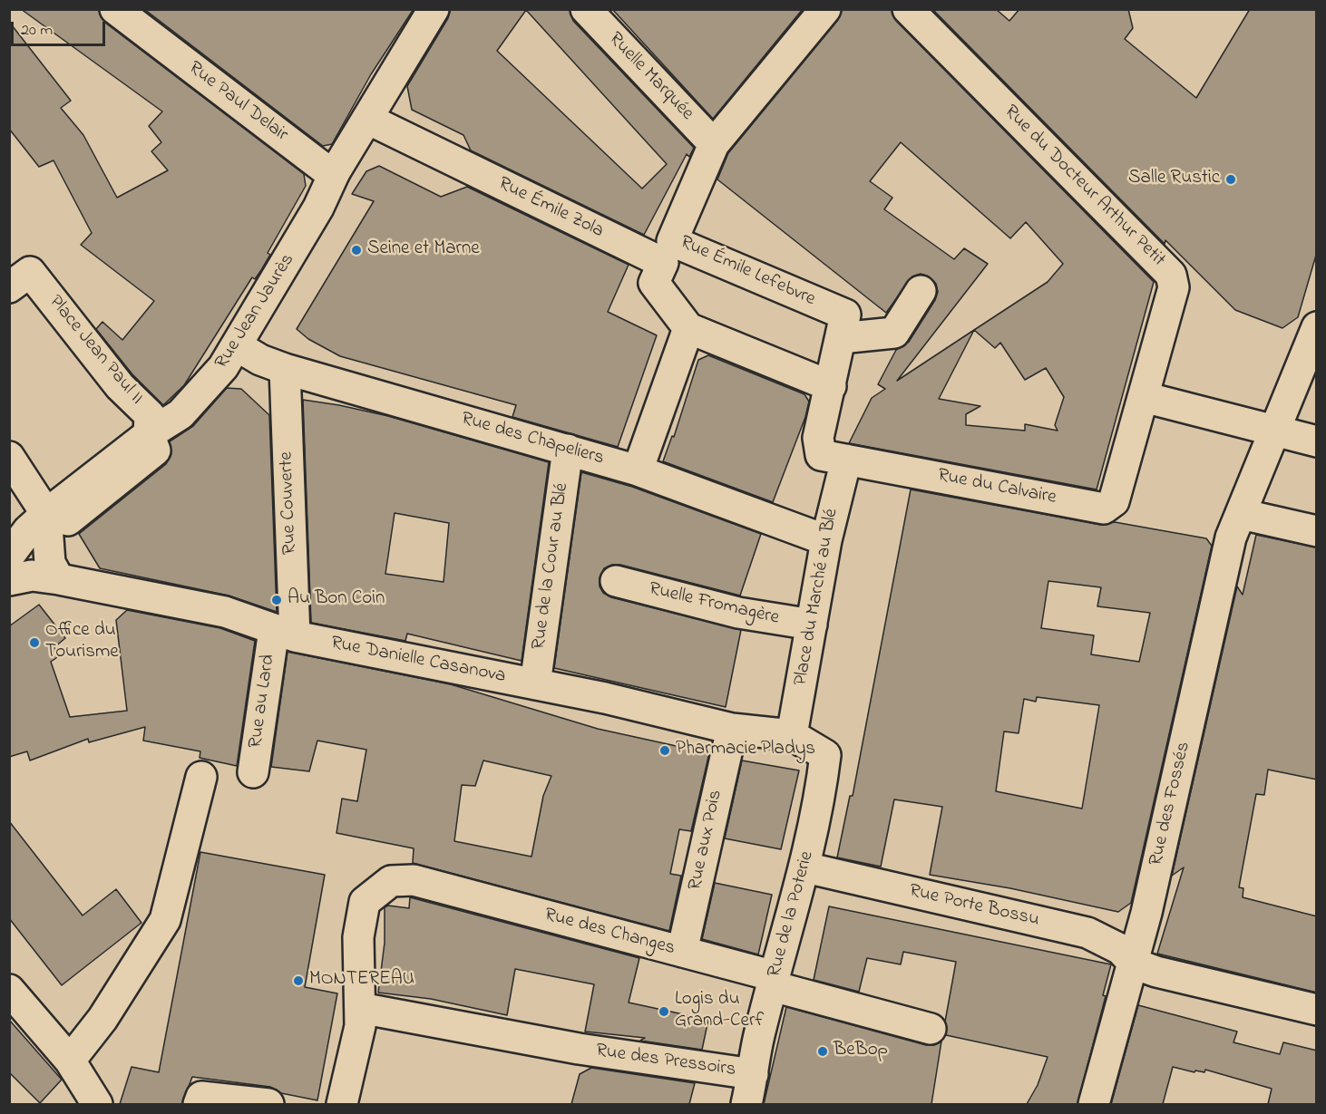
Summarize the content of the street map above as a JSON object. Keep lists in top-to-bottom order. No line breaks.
{"streets":{"street":["Ruelle Marquée","Rue Paul Delair","Rue du Docteur Arthur Petit","Rue Émile Zola","Rue Émile Lefebvre","Rue Jean Jaurès","Place Jean Paul II","Rue des Chapeliers","Rue du Calvaire","Rue Couverte","Rue de la Cour au Blé","Place du Marché au Blé","Ruelle Fromagère","Rue Danielle Casanova","Rue au Lard","Rue des Fossés","Rue aux Pois","Rue Porte Bossu","Rue de la Poterie","Rue des Changes","Rue des Pressoirs"]},"crossings":[["Ruelle Marquée","Rue Émile Lefebvre"],["Rue Paul Delair","Rue Jean Jaurès"],["Rue du Docteur Arthur Petit","Rue du Calvaire"],["Rue Émile Zola","Rue Émile Lefebvre"],["Rue Émile Zola","Rue Jean Jaurès"],["Rue Émile Lefebvre","Place du Marché au Blé"],["Rue Jean Jaurès","Place Jean Paul II"],["Rue Jean Jaurès","Rue des Chapeliers"],["Rue des Chapeliers","Rue Couverte"],["Rue des Chapeliers","Rue de la Cour au Blé"],["Rue des Chapeliers","Place du Marché au Blé"],["Rue du Calvaire","Place du Marché au Blé"],["Rue Couverte","Rue Danielle Casanova"],["Rue Couverte","Rue au Lard"],["Rue de la Cour au Blé","Rue Danielle Casanova"],["Place du Marché au Blé","Ruelle Fromagère"],["Place du Marché au Blé","Rue Danielle Casanova"],["Rue Danielle Casanova","Rue au Lard"],["Rue Danielle Casanova","Rue aux Pois"],["Rue Danielle Casanova","Rue de la Poterie"],["Rue des Fossés","Rue Porte Bossu"],["Rue aux Pois","Rue des Changes"],["Rue Porte Bossu","Rue de la Poterie"],["Rue de la Poterie","Rue des Changes"],["Rue de la Poterie","Rue des Pressoirs"],["Rue des Changes","Rue des Pressoirs"]],"places":["Salle Rustic","Seine et Marne","Au Bon Coin","Office du Tourisme","Pharmacie Pladys","MONTEREAU","Logis du Grand-Cerf","BeBop"],"scale_bar":"20 m"}
